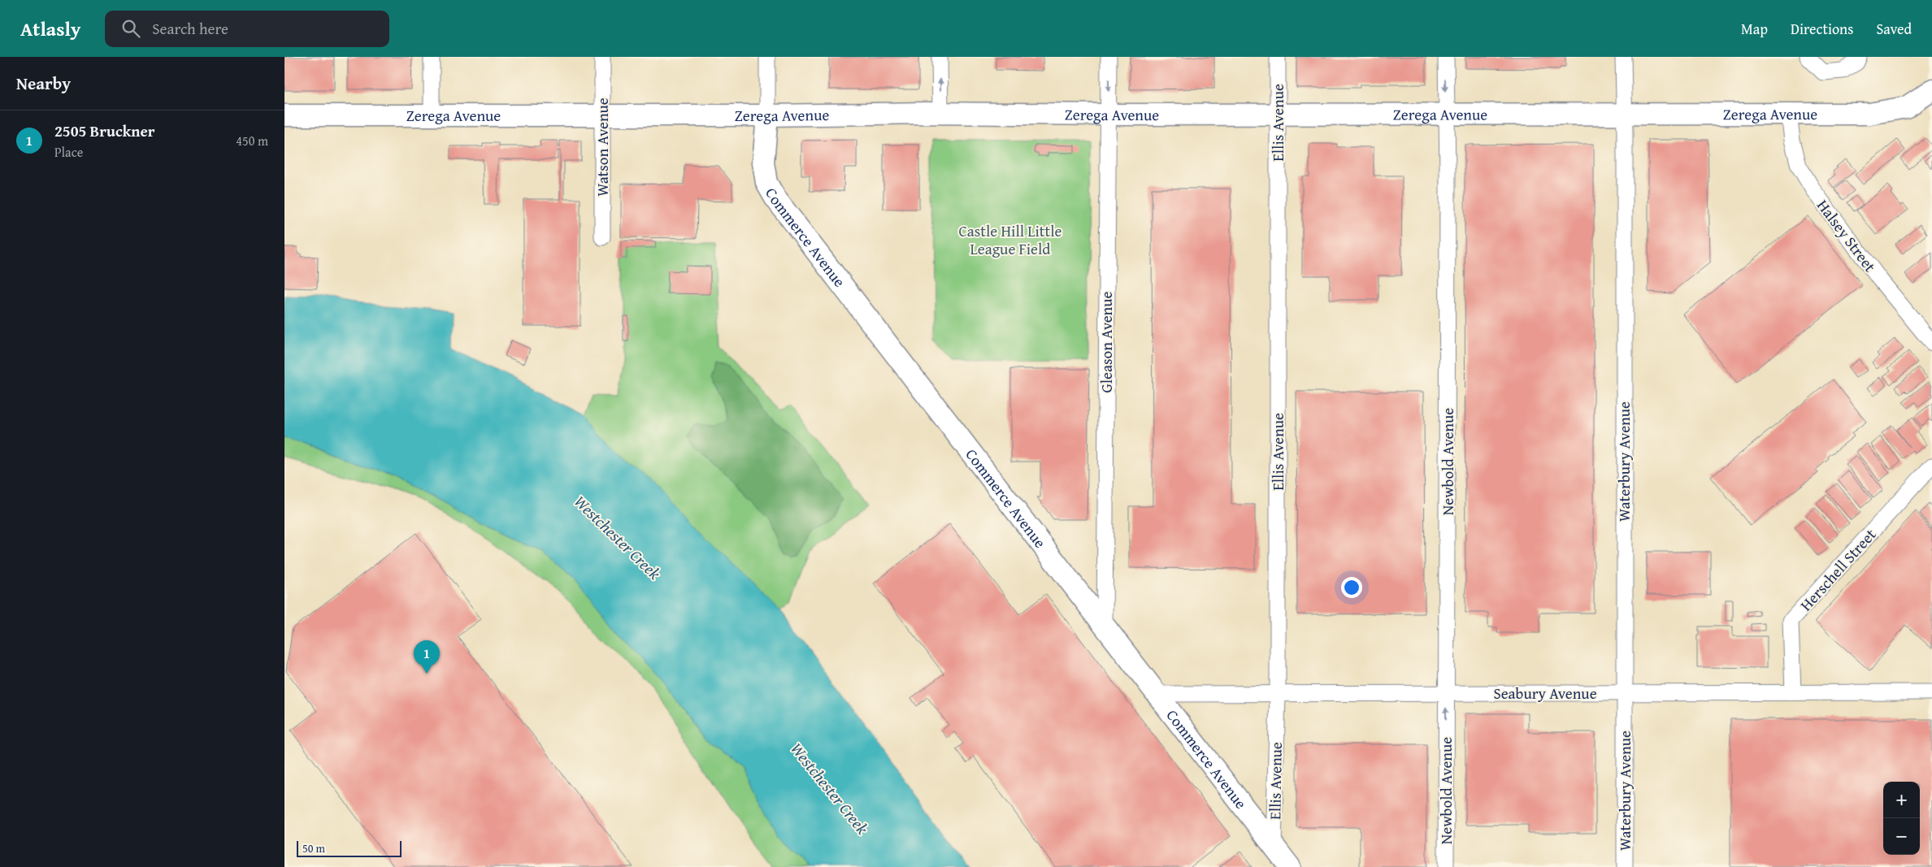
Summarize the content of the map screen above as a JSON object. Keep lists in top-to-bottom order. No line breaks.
{"streets":{"main road":["Zerega Avenue","Commerce Avenue"],"street":["Ellis Avenue","Watson Avenue","Halsey Street","Gleason Avenue","Newbold Avenue","Waterbury Avenue","Herschell Street","Seabury Avenue"]},"crossings":[["Zerega Avenue","Ellis Avenue"],["Zerega Avenue","Watson Avenue"],["Zerega Avenue","Halsey Street"],["Zerega Avenue","Commerce Avenue"],["Zerega Avenue","Gleason Avenue"],["Zerega Avenue","Newbold Avenue"],["Zerega Avenue","Waterbury Avenue"],["Ellis Avenue","Commerce Avenue"],["Ellis Avenue","Seabury Avenue"],["Commerce Avenue","Gleason Avenue"],["Commerce Avenue","Seabury Avenue"],["Newbold Avenue","Seabury Avenue"],["Waterbury Avenue","Seabury Avenue"],["Herschell Street","Seabury Avenue"]],"water":["Westchester Creek"],"parks":["Castle Hill Little League Field"],"scale_bar":"50 m","page":{"header":"Atlasly","search":"Search here","nav":["Map","Directions","Saved"],"heading":"Nearby","list":[{"mark":"1","name":"2505 Bruckner","note":"Place","value":"450 m"}],"pins":"1","map_buttons":["+","−"],"scale":"50 m"}}
